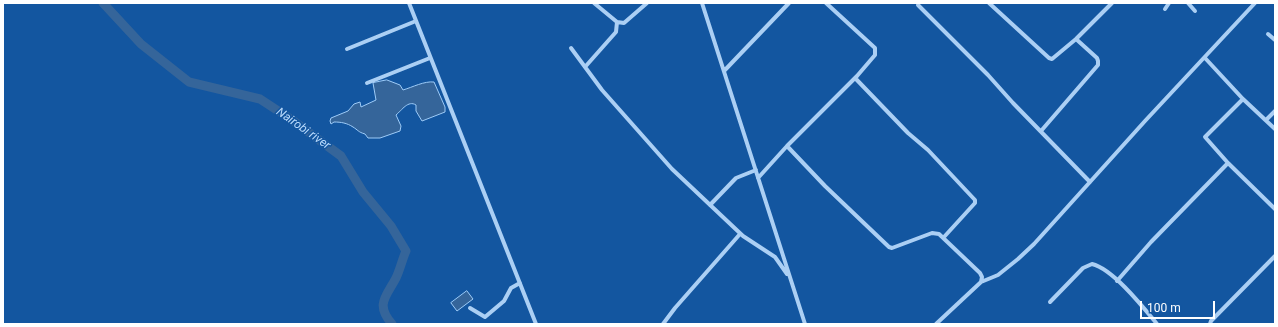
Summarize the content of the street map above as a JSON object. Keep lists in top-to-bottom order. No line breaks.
{"water":["Nairobi river"],"scale_bar":"100 m"}
